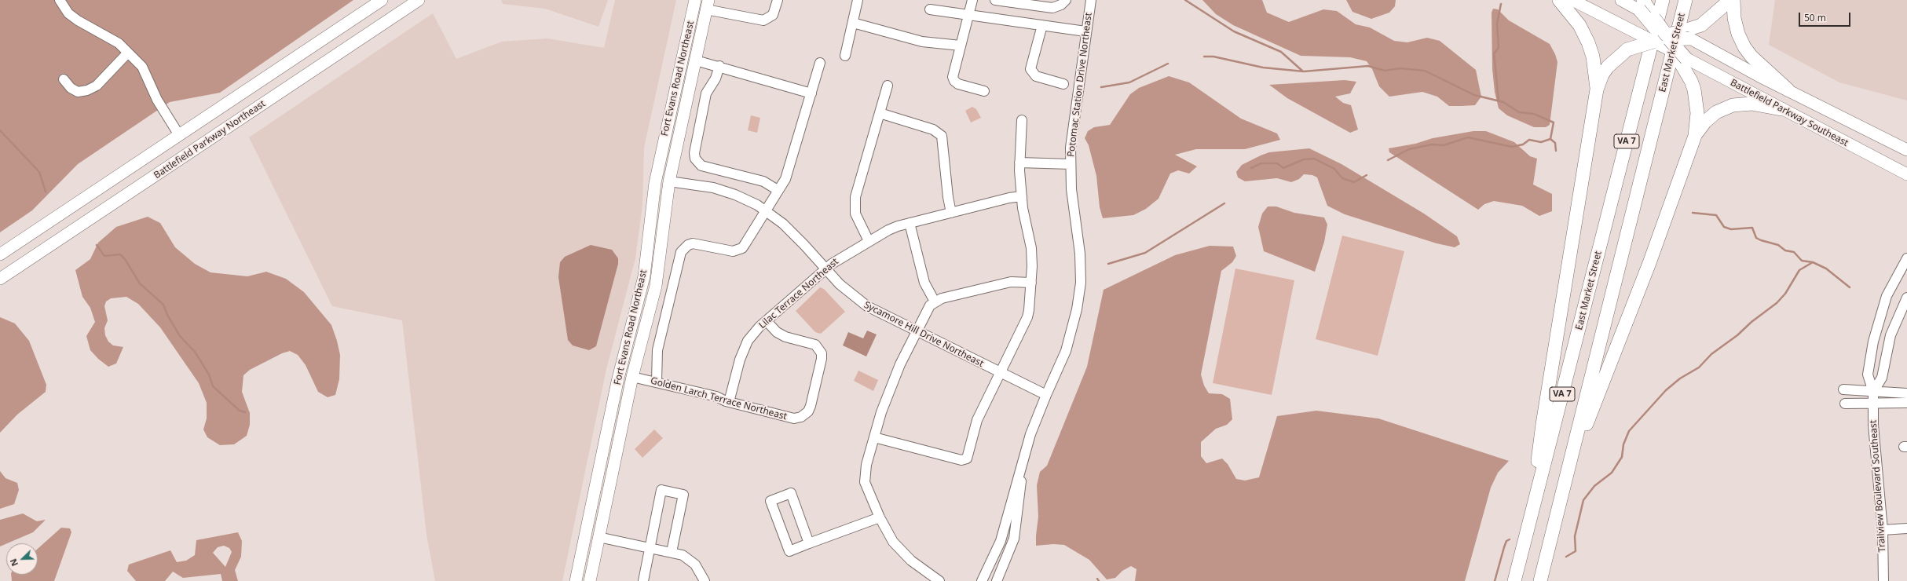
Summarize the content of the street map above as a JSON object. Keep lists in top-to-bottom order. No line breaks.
{"streets":{"highway":["East Market Street","VA 7"],"main road":["Fort Evans Road Northeast","Battlefield Parkway Southeast","Battlefield Parkway Northeast"],"street":["Potomac Station Drive Northeast","Lilac Terrace Northeast","Sycamore Hill Drive Northeast","Golden Larch Terrace Northeast","Trailview Boulevard Southeast"]},"crossings":[["Fort Evans Road Northeast","Sycamore Hill Drive Northeast"],["Fort Evans Road Northeast","Golden Larch Terrace Northeast"],["Potomac Station Drive Northeast","Sycamore Hill Drive Northeast"],["Lilac Terrace Northeast","Sycamore Hill Drive Northeast"],["Lilac Terrace Northeast","Golden Larch Terrace Northeast"]],"scale_bar":"50 m","north":"bottom left"}
